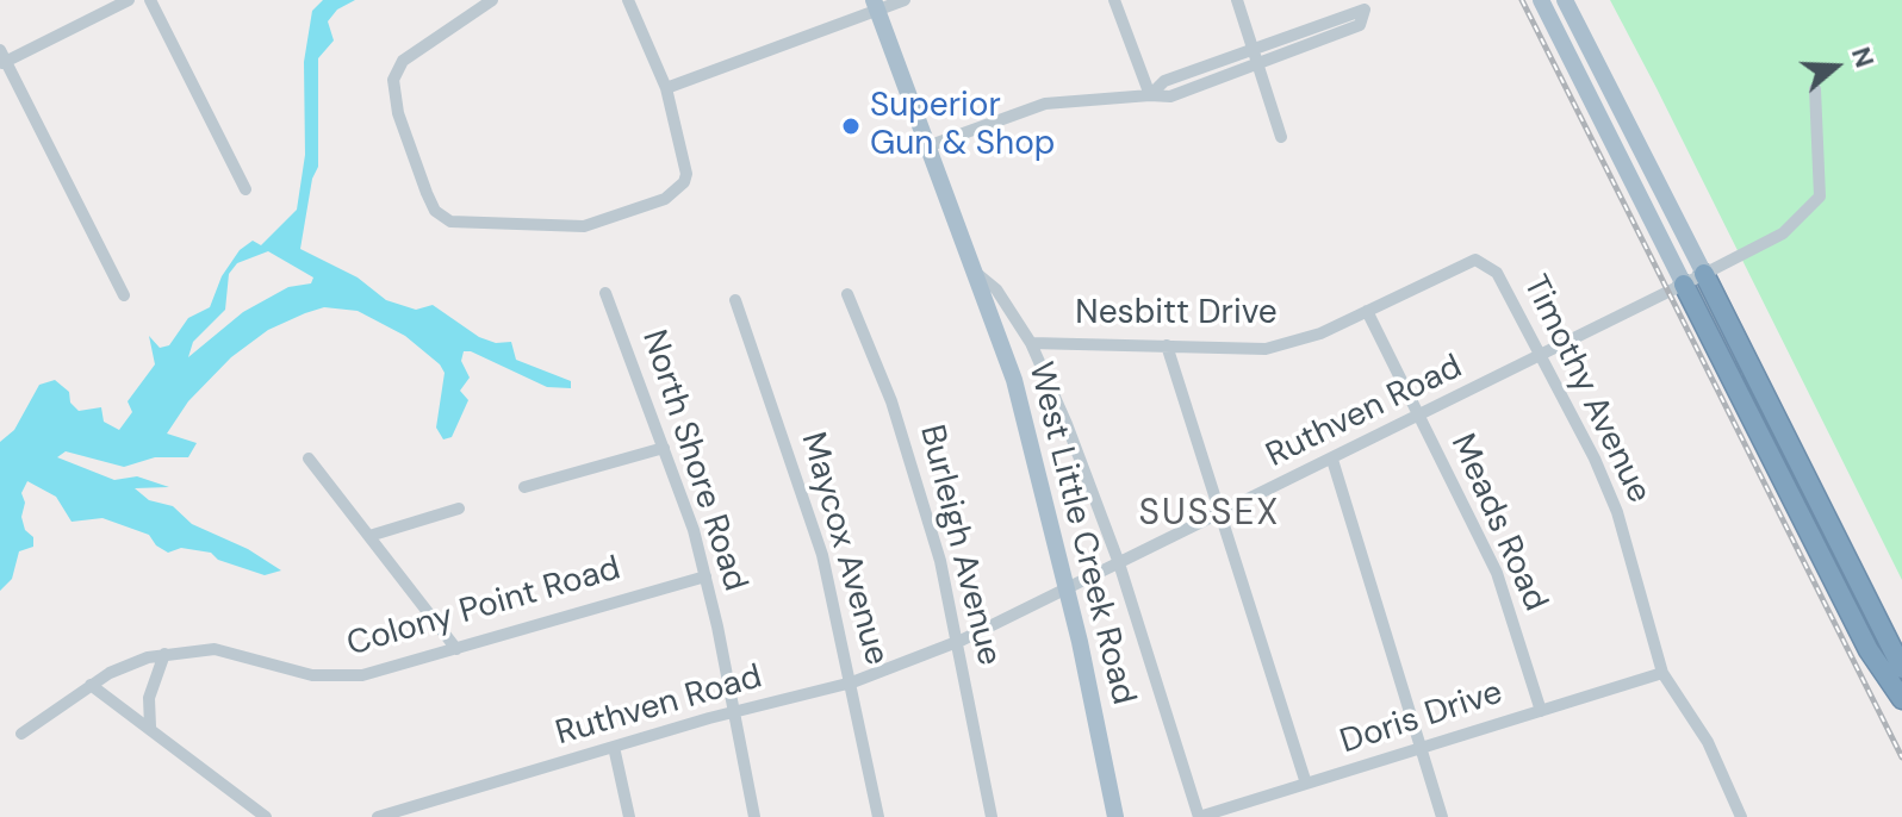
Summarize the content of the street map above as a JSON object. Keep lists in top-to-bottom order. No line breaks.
{"streets":{"main road":["West Little Creek Road"],"street":["Nesbitt Drive","Timothy Avenue","Ruthven Road","North Shore Road","Meads Road","Burleigh Avenue","Maycox Avenue","Colony Point Road","Doris Drive"]},"crossings":[["Nesbitt Drive","Timothy Avenue"],["Nesbitt Drive","Meads Road"],["Timothy Avenue","Ruthven Road"],["Timothy Avenue","Doris Drive"],["Ruthven Road","North Shore Road"],["Ruthven Road","Meads Road"],["Ruthven Road","West Little Creek Road"],["Ruthven Road","Burleigh Avenue"],["Ruthven Road","Maycox Avenue"],["North Shore Road","Colony Point Road"],["Meads Road","Doris Drive"]],"districts":["SUSSEX"],"places":["Superior Gun & Shop"],"north":"right"}
